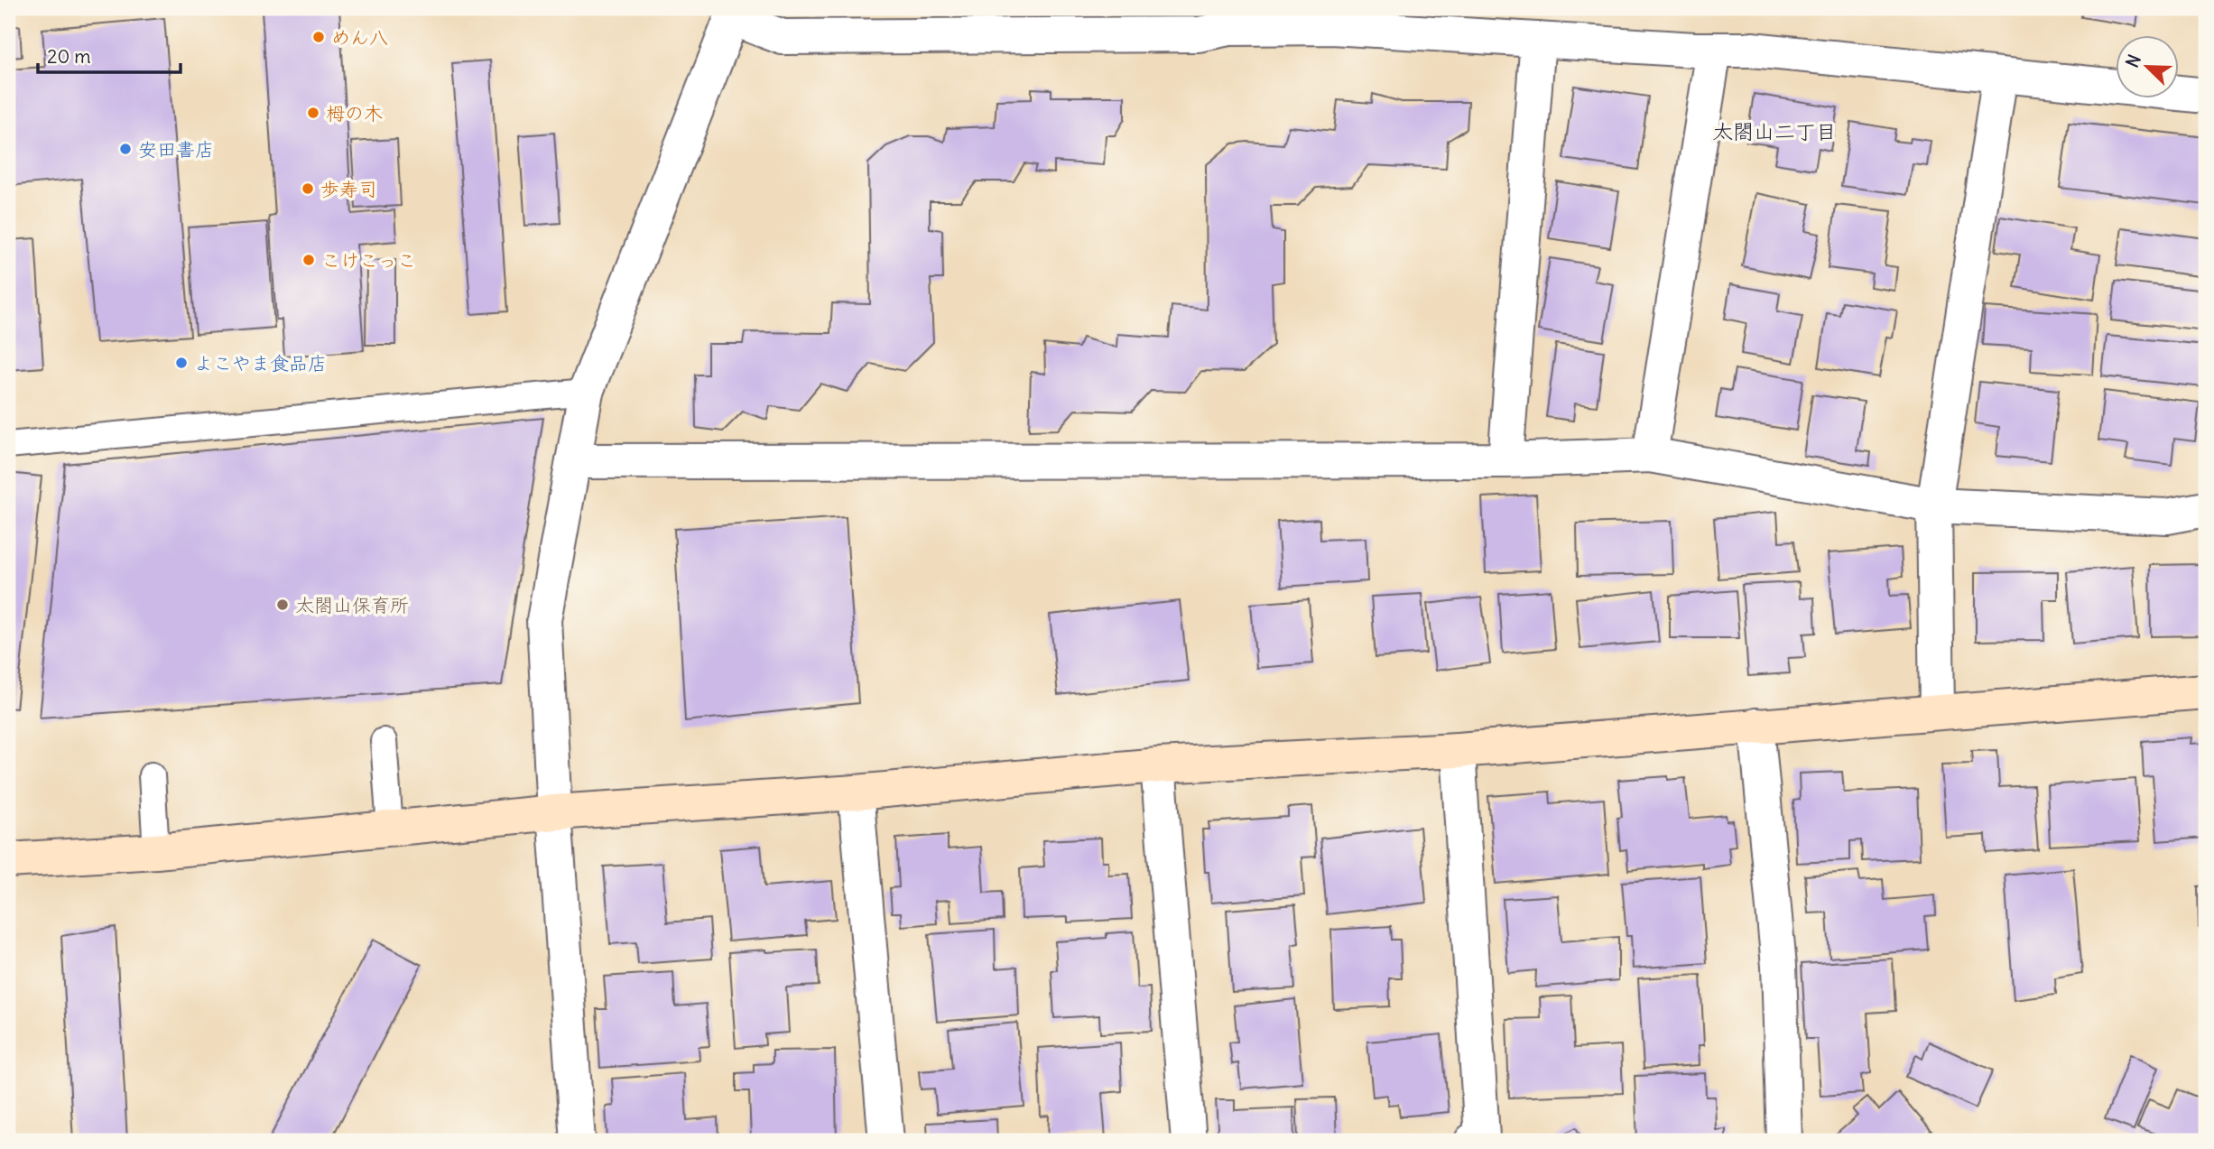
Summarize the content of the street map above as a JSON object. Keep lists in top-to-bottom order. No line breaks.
{"districts":["太閤山二丁目"],"places":["めん八","栂の木","安田書店","歩寿司","こけこっこ","よこやま食品店","太閤山保育所"],"scale_bar":"20 m","north":"top left"}
